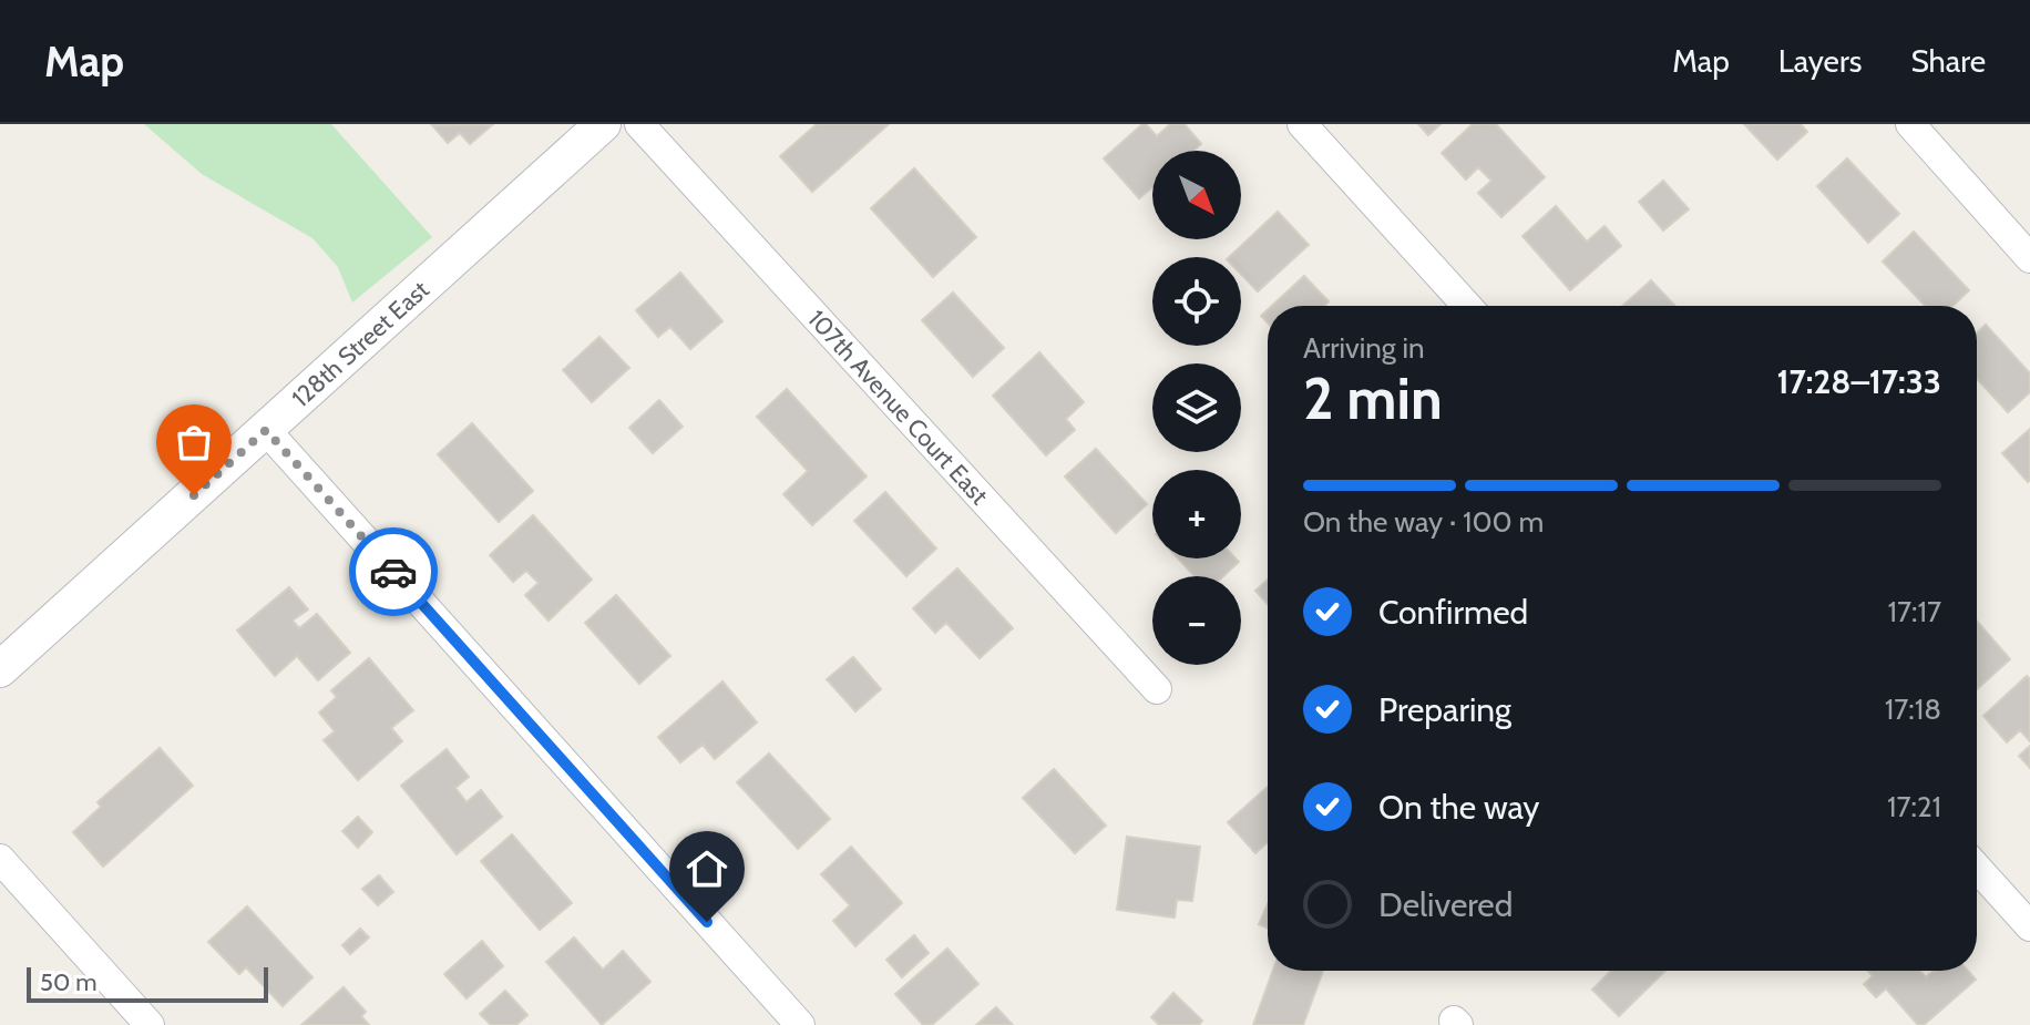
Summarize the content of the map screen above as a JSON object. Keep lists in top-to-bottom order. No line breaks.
{"streets":{"street":["128th Street East","107th Avenue Court East"]},"scale_bar":"50 m","north":"bottom right","page":{"header":"Map","nav":["Map","Layers","Share"],"map_buttons":["+","−"],"heading":["2 min","Arriving in","17:28–17:33"],"bar":"On the way · 100 m","list":[["Confirmed","17:17"],["Preparing","17:18"],["On the way","17:21"],"Delivered"],"scale":"50 m"}}
